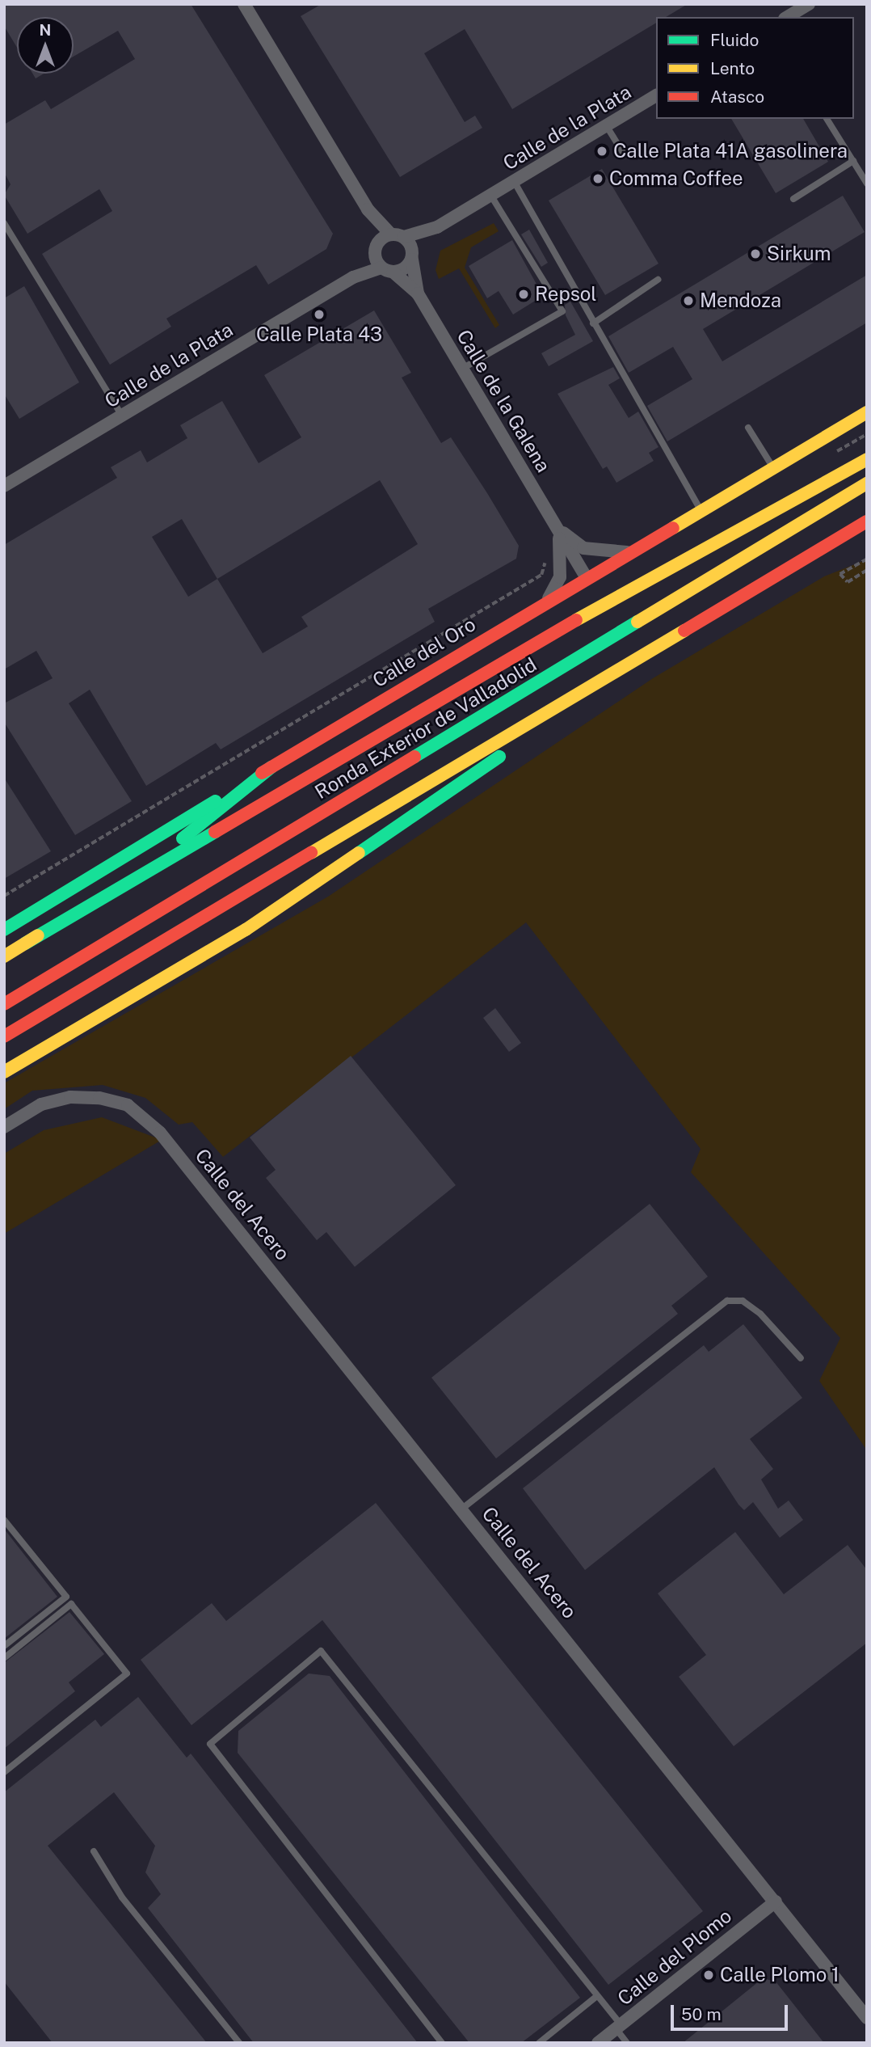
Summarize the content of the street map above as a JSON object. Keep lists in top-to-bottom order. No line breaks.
{"streets":{"main road":["Calle del Oro","Ronda Exterior de Valladolid"],"street":["Calle de la Plata","Calle de la Galena","Calle del Acero","Calle del Plomo"]},"crossings":[["Calle de la Plata","Calle de la Galena"],["Calle de la Galena","Calle del Oro"],["Calle del Acero","Calle del Plomo"]],"places":["Calle Plata 41A gasolinera","Comma Coffee","Sirkum","Repsol","Mendoza","Calle Plata 43","Calle Plomo 1"],"legend":["Fluido","Lento","Atasco"],"scale_bar":"50 m","north":"top"}
